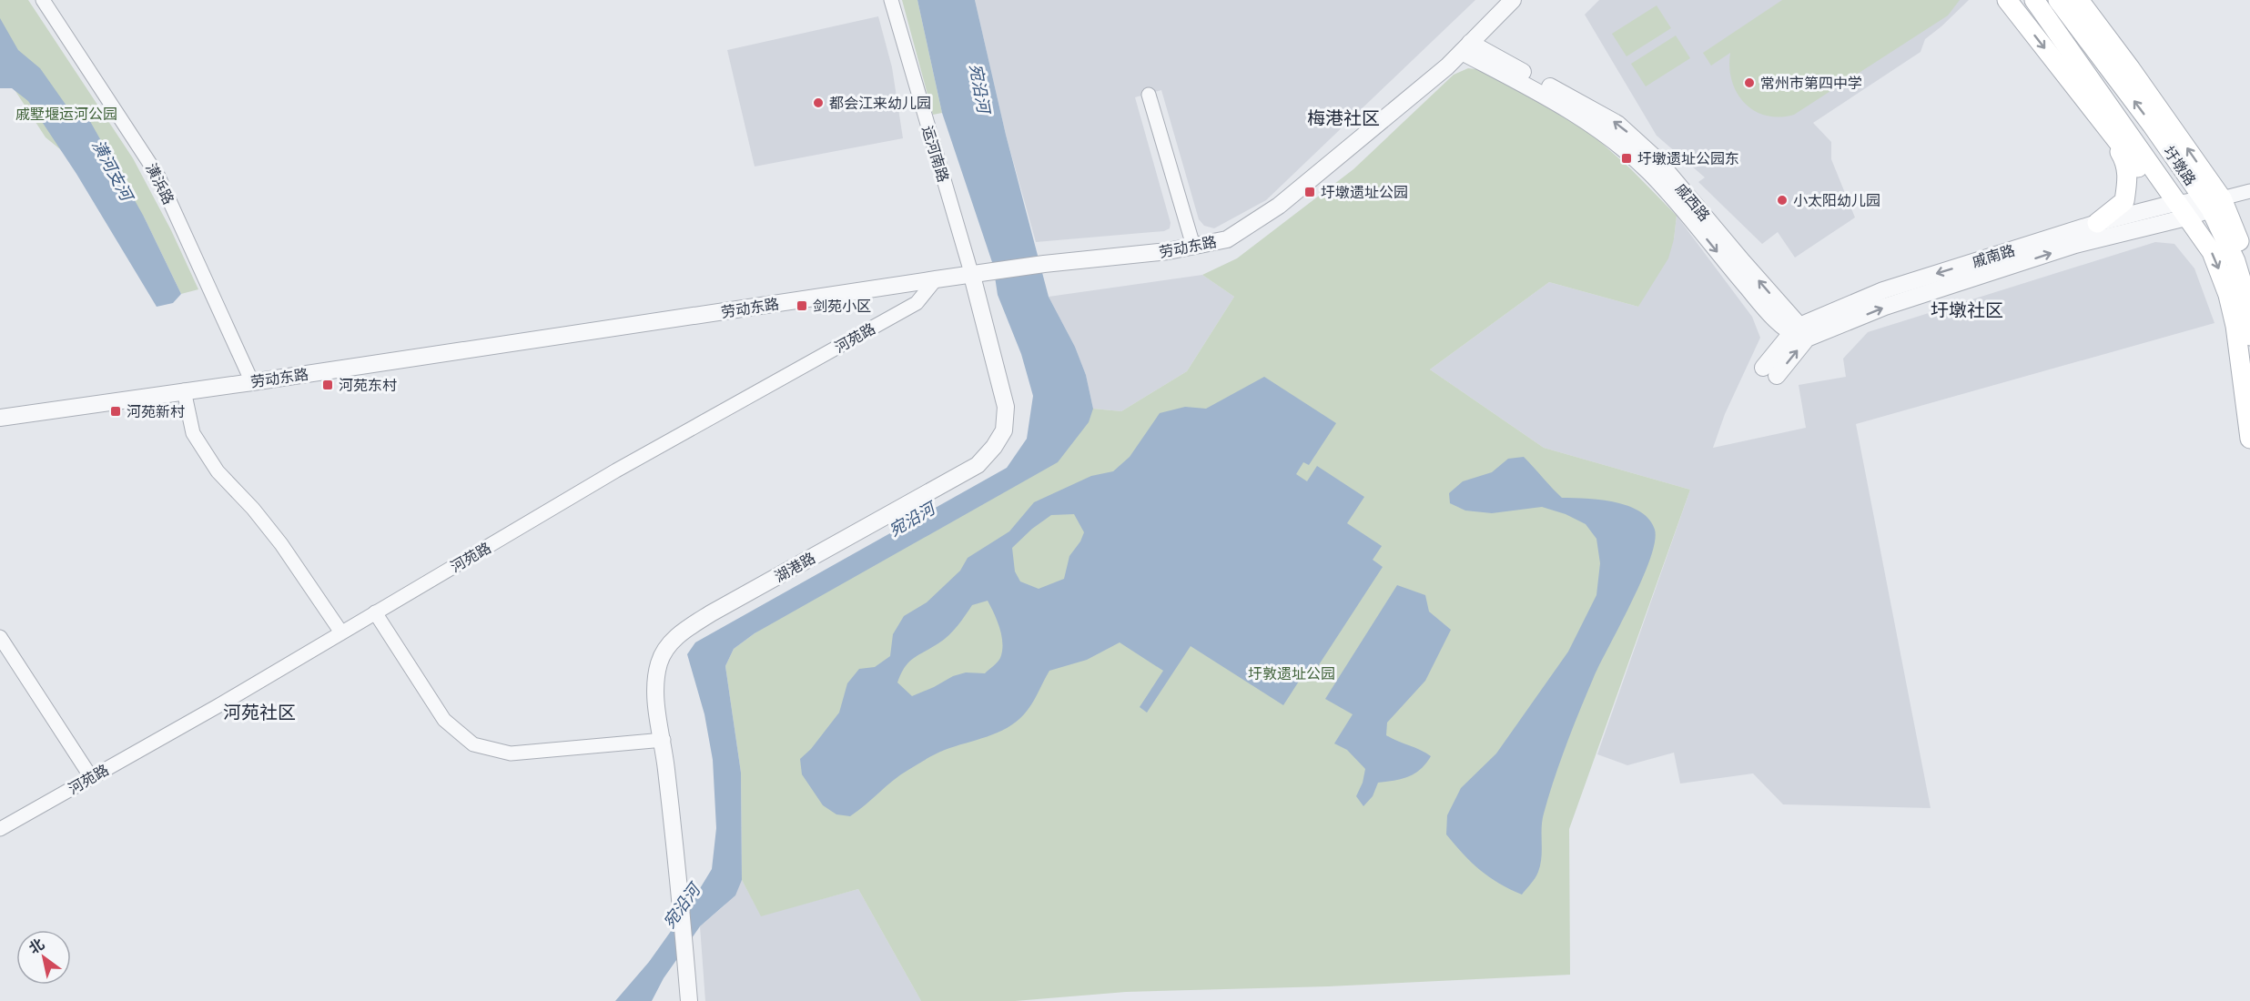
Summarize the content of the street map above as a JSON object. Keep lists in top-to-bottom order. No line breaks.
{"streets":{"main road":["圩墩路"],"street":["运河南路","潢浜路","戚西路","劳动东路","戚南路","河苑路","湖港路"]},"crossings":[["运河南路","劳动东路"],["运河南路","湖港路"],["圩墩路","戚南路"],["潢浜路","劳动东路"],["戚西路","劳动东路"],["戚西路","戚南路"],["劳动东路","河苑路"],["劳动东路","湖港路"]],"districts":["梅港社区","圩墩社区","河苑社区"],"water":["宛沿河","潢河支河"],"parks":["戚墅堰运河公园","圩敦遗址公园"],"places":{"other":["常州市第四中学","都会江来幼儿园","小太阳幼儿园"],"transit":["圩墩遗址公园东","圩墩遗址公园","剑苑小区","河苑东村","河苑新村"]},"north":"top left"}
